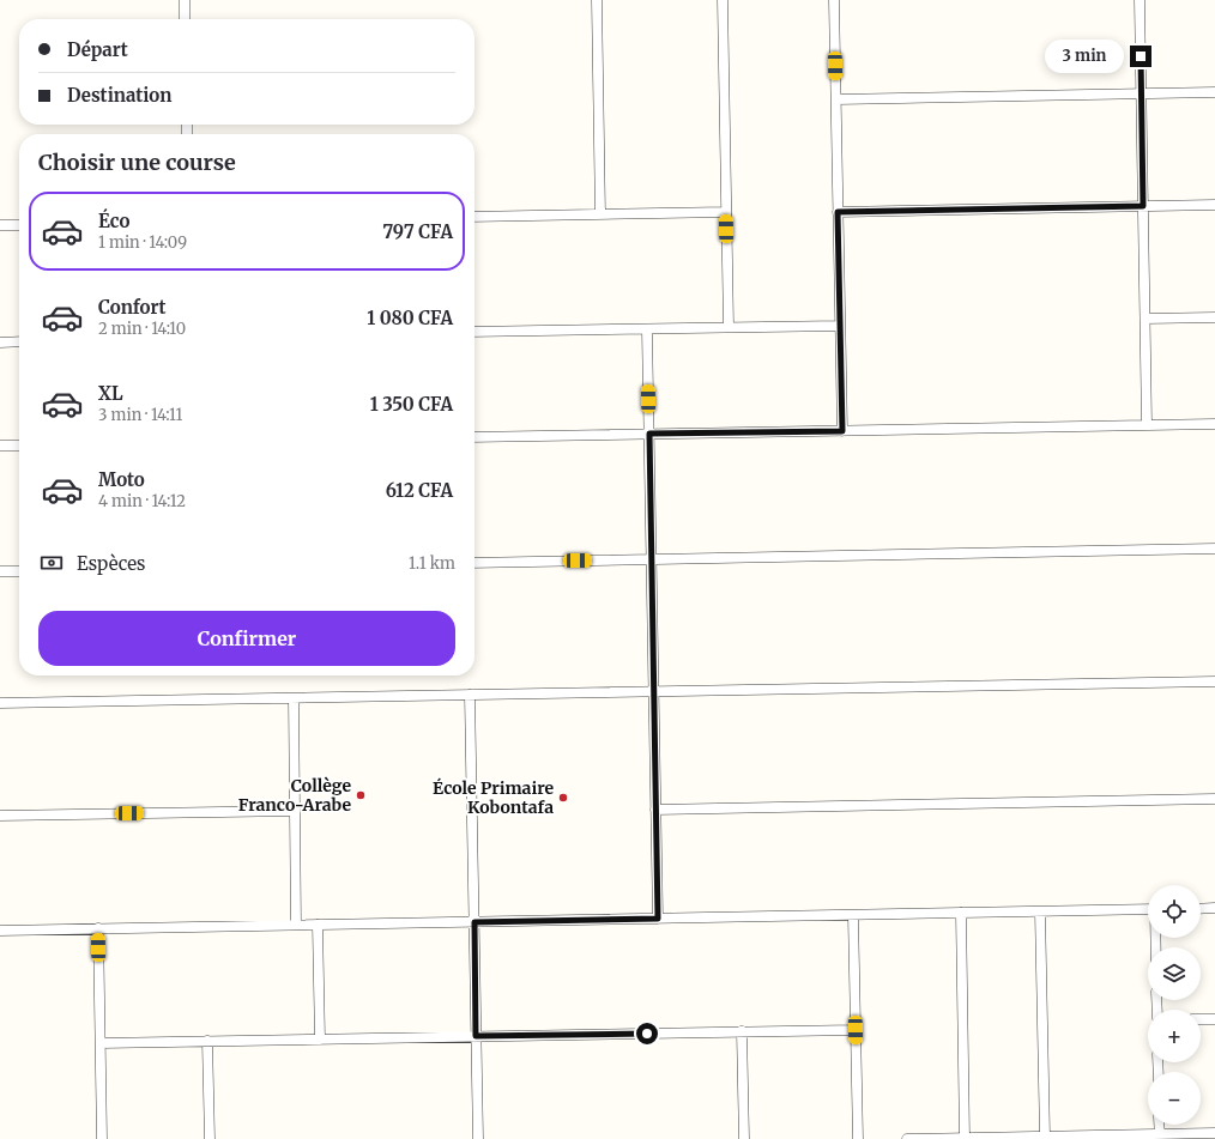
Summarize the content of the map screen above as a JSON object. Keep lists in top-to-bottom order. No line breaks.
{"places":["Collège Franco-Arabe","École Primaire Kobontafa"],"page":{"banner":["Départ","Destination"],"bubble":"3 min","heading":"Choisir une course","list":[{"name":"Éco","note":"1 min · 14:09","value":"797 CFA"},{"name":"Confort","note":"2 min · 14:10","value":"1 080 CFA"},{"name":"XL","note":"3 min · 14:11","value":"1 350 CFA"},{"name":"Moto","note":"4 min · 14:12","value":"612 CFA"}],"pay":["Espèces","1.1 km"],"buttons":"Confirmer","map_buttons":["+","−"]}}
